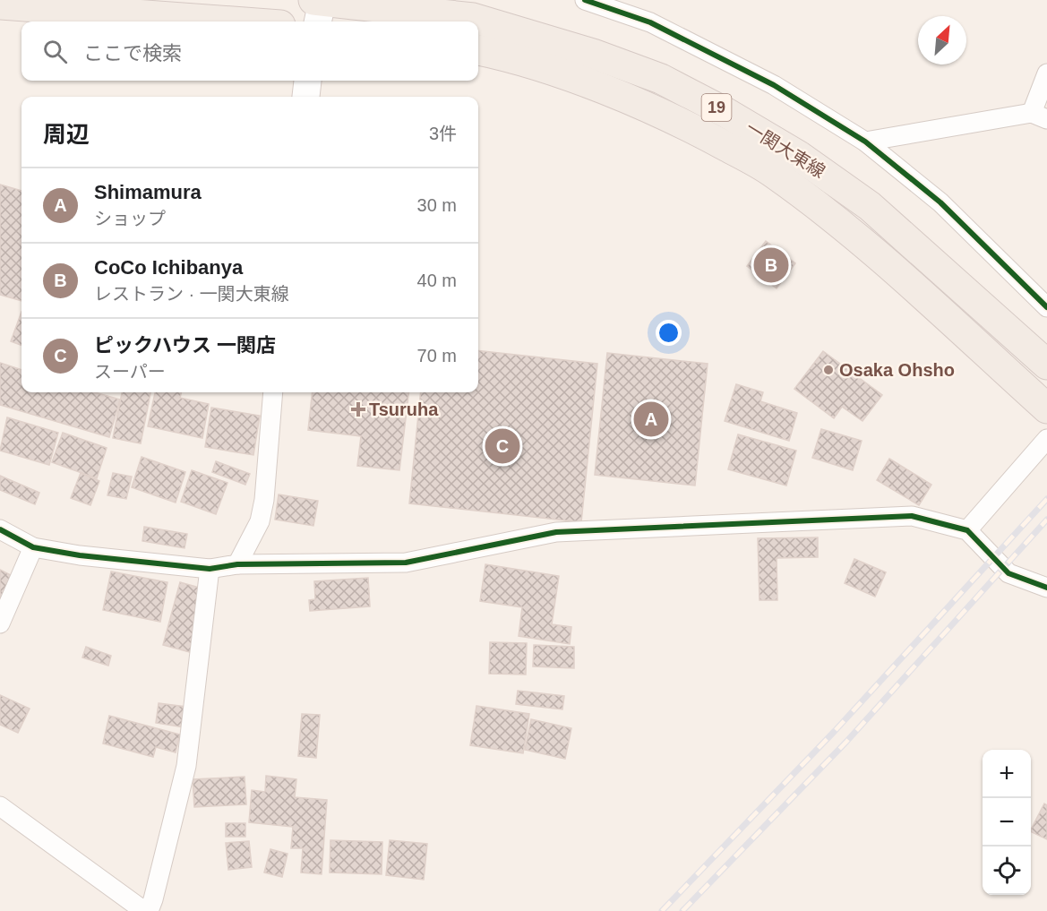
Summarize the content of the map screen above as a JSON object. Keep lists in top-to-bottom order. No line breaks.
{"streets":{"main road":["19","一関大東線"]},"places":{"other":["Osaka Ohsho"],"health":["Tsuruha"]},"north":"top right","page":{"search":"ここで検索","heading":["周辺","3件"],"list":[{"mark":"A","name":"Shimamura","note":"ショップ","value":"30 m"},{"mark":"B","name":"CoCo Ichibanya","note":"レストラン · 一関大東線","value":"40 m"},{"mark":"C","name":"ピックハウス 一関店","note":"スーパー","value":"70 m"}],"pins":["B","A","C"],"map_buttons":["+","−"]}}
